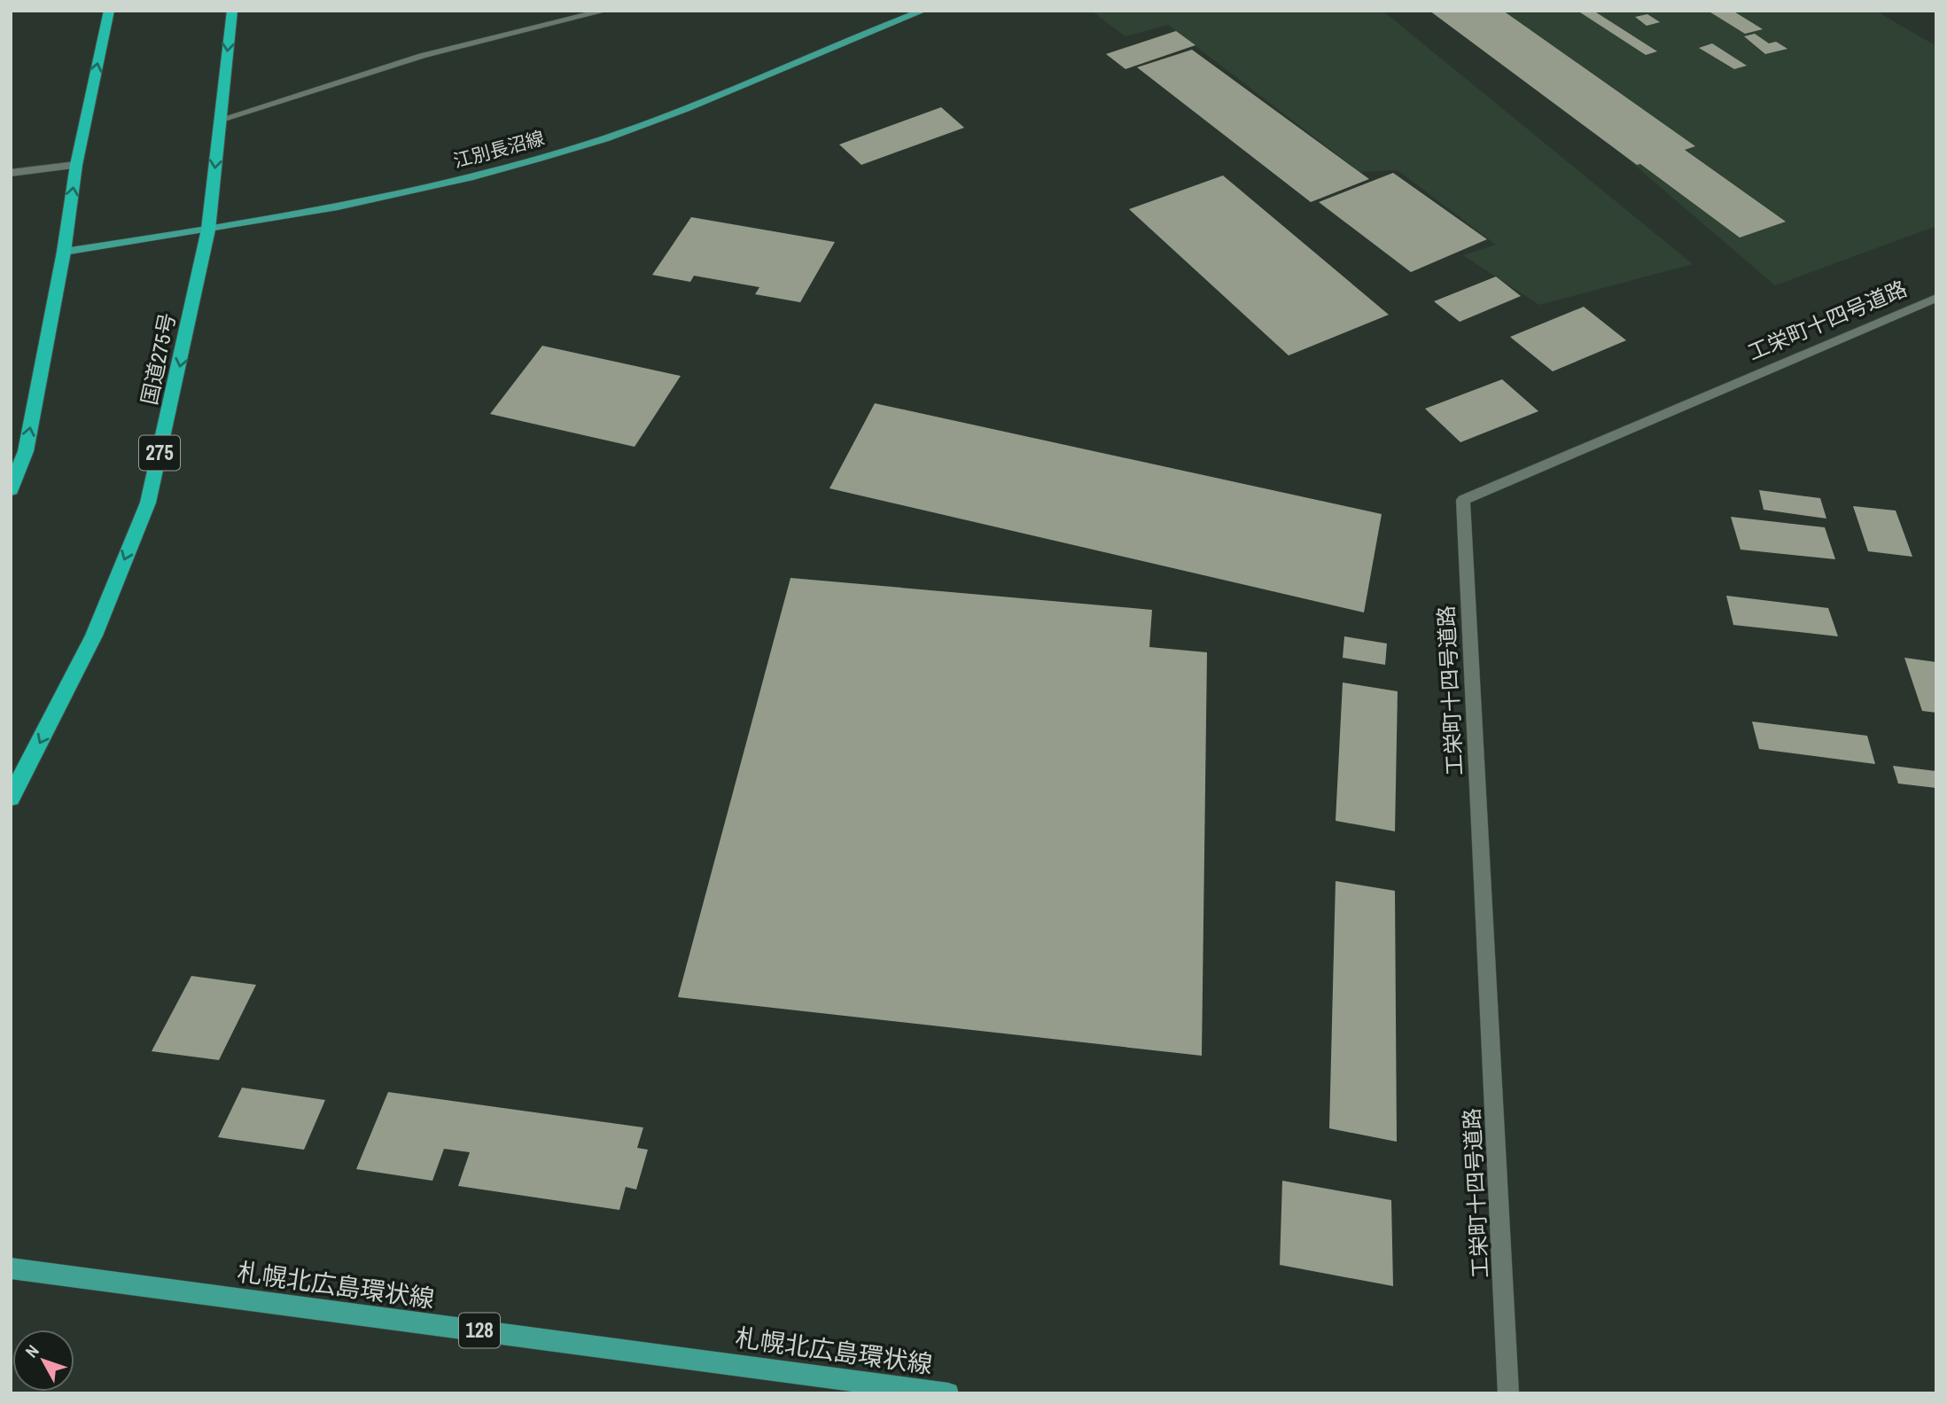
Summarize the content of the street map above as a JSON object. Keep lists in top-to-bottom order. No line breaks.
{"streets":{"highway":["国道275号","275"],"main road":["江別長沼線","札幌北広島環状線","128"],"street":["工栄町十四号道路"]},"crossings":[["江別長沼線","国道275号"]],"north":"top left"}
